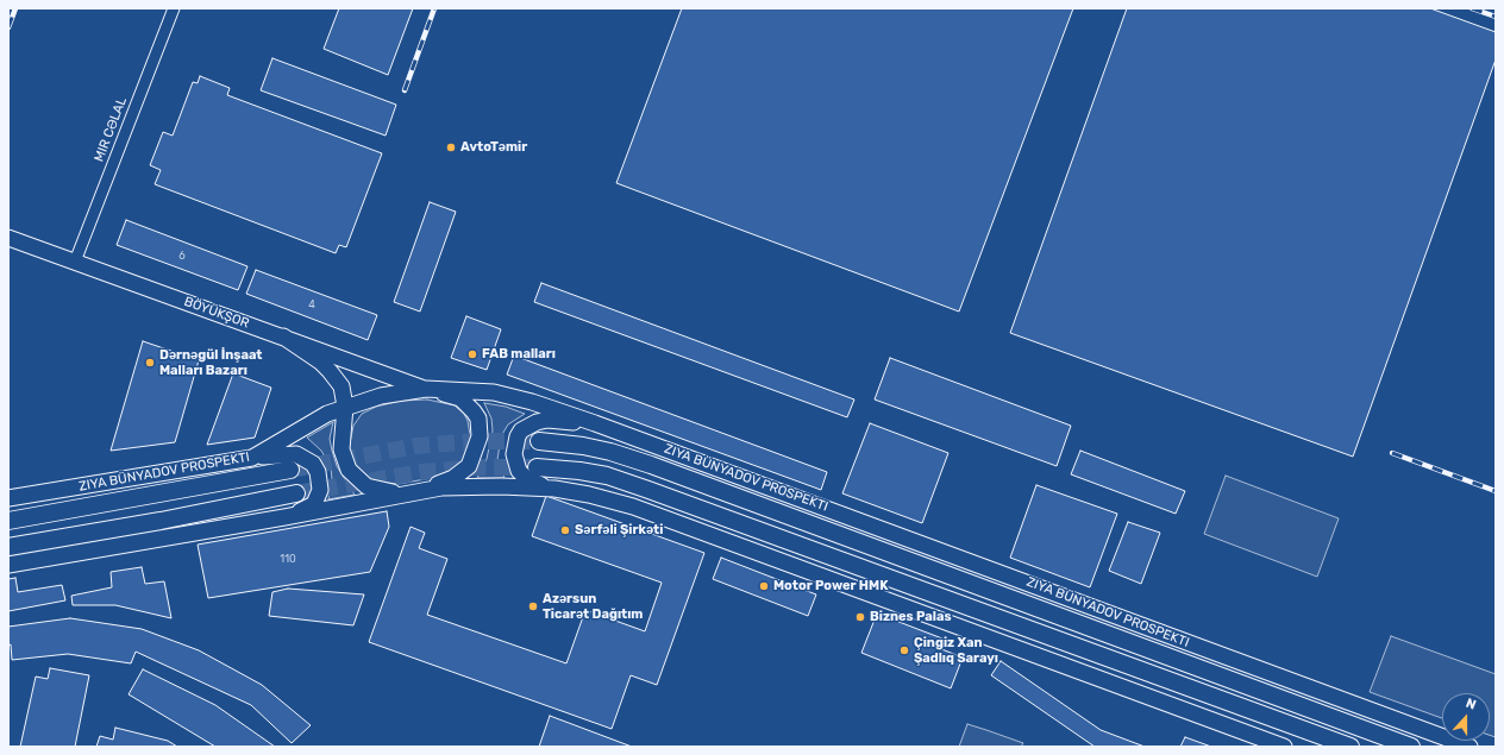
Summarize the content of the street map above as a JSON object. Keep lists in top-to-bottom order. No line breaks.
{"streets":{"main road":["BÖYÜKŞOR","ZIYA BÜNYADOV PROSPEKTI"],"street":["MIR CƏLAL"]},"crossings":[["MIR CƏLAL","BÖYÜKŞOR"],["BÖYÜKŞOR","ZIYA BÜNYADOV PROSPEKTI"]],"places":["AvtoTəmir","FAB malları","Dərnəgül İnşaat Malları Bazarı","Sərfəli Şirkəti","Motor Power HMK","Azərsun Ticarət Dağıtım","Biznes Palas","Çingiz Xan Şadlıq Sarayı"],"house_numbers":["6","4","110"],"north":"top"}
